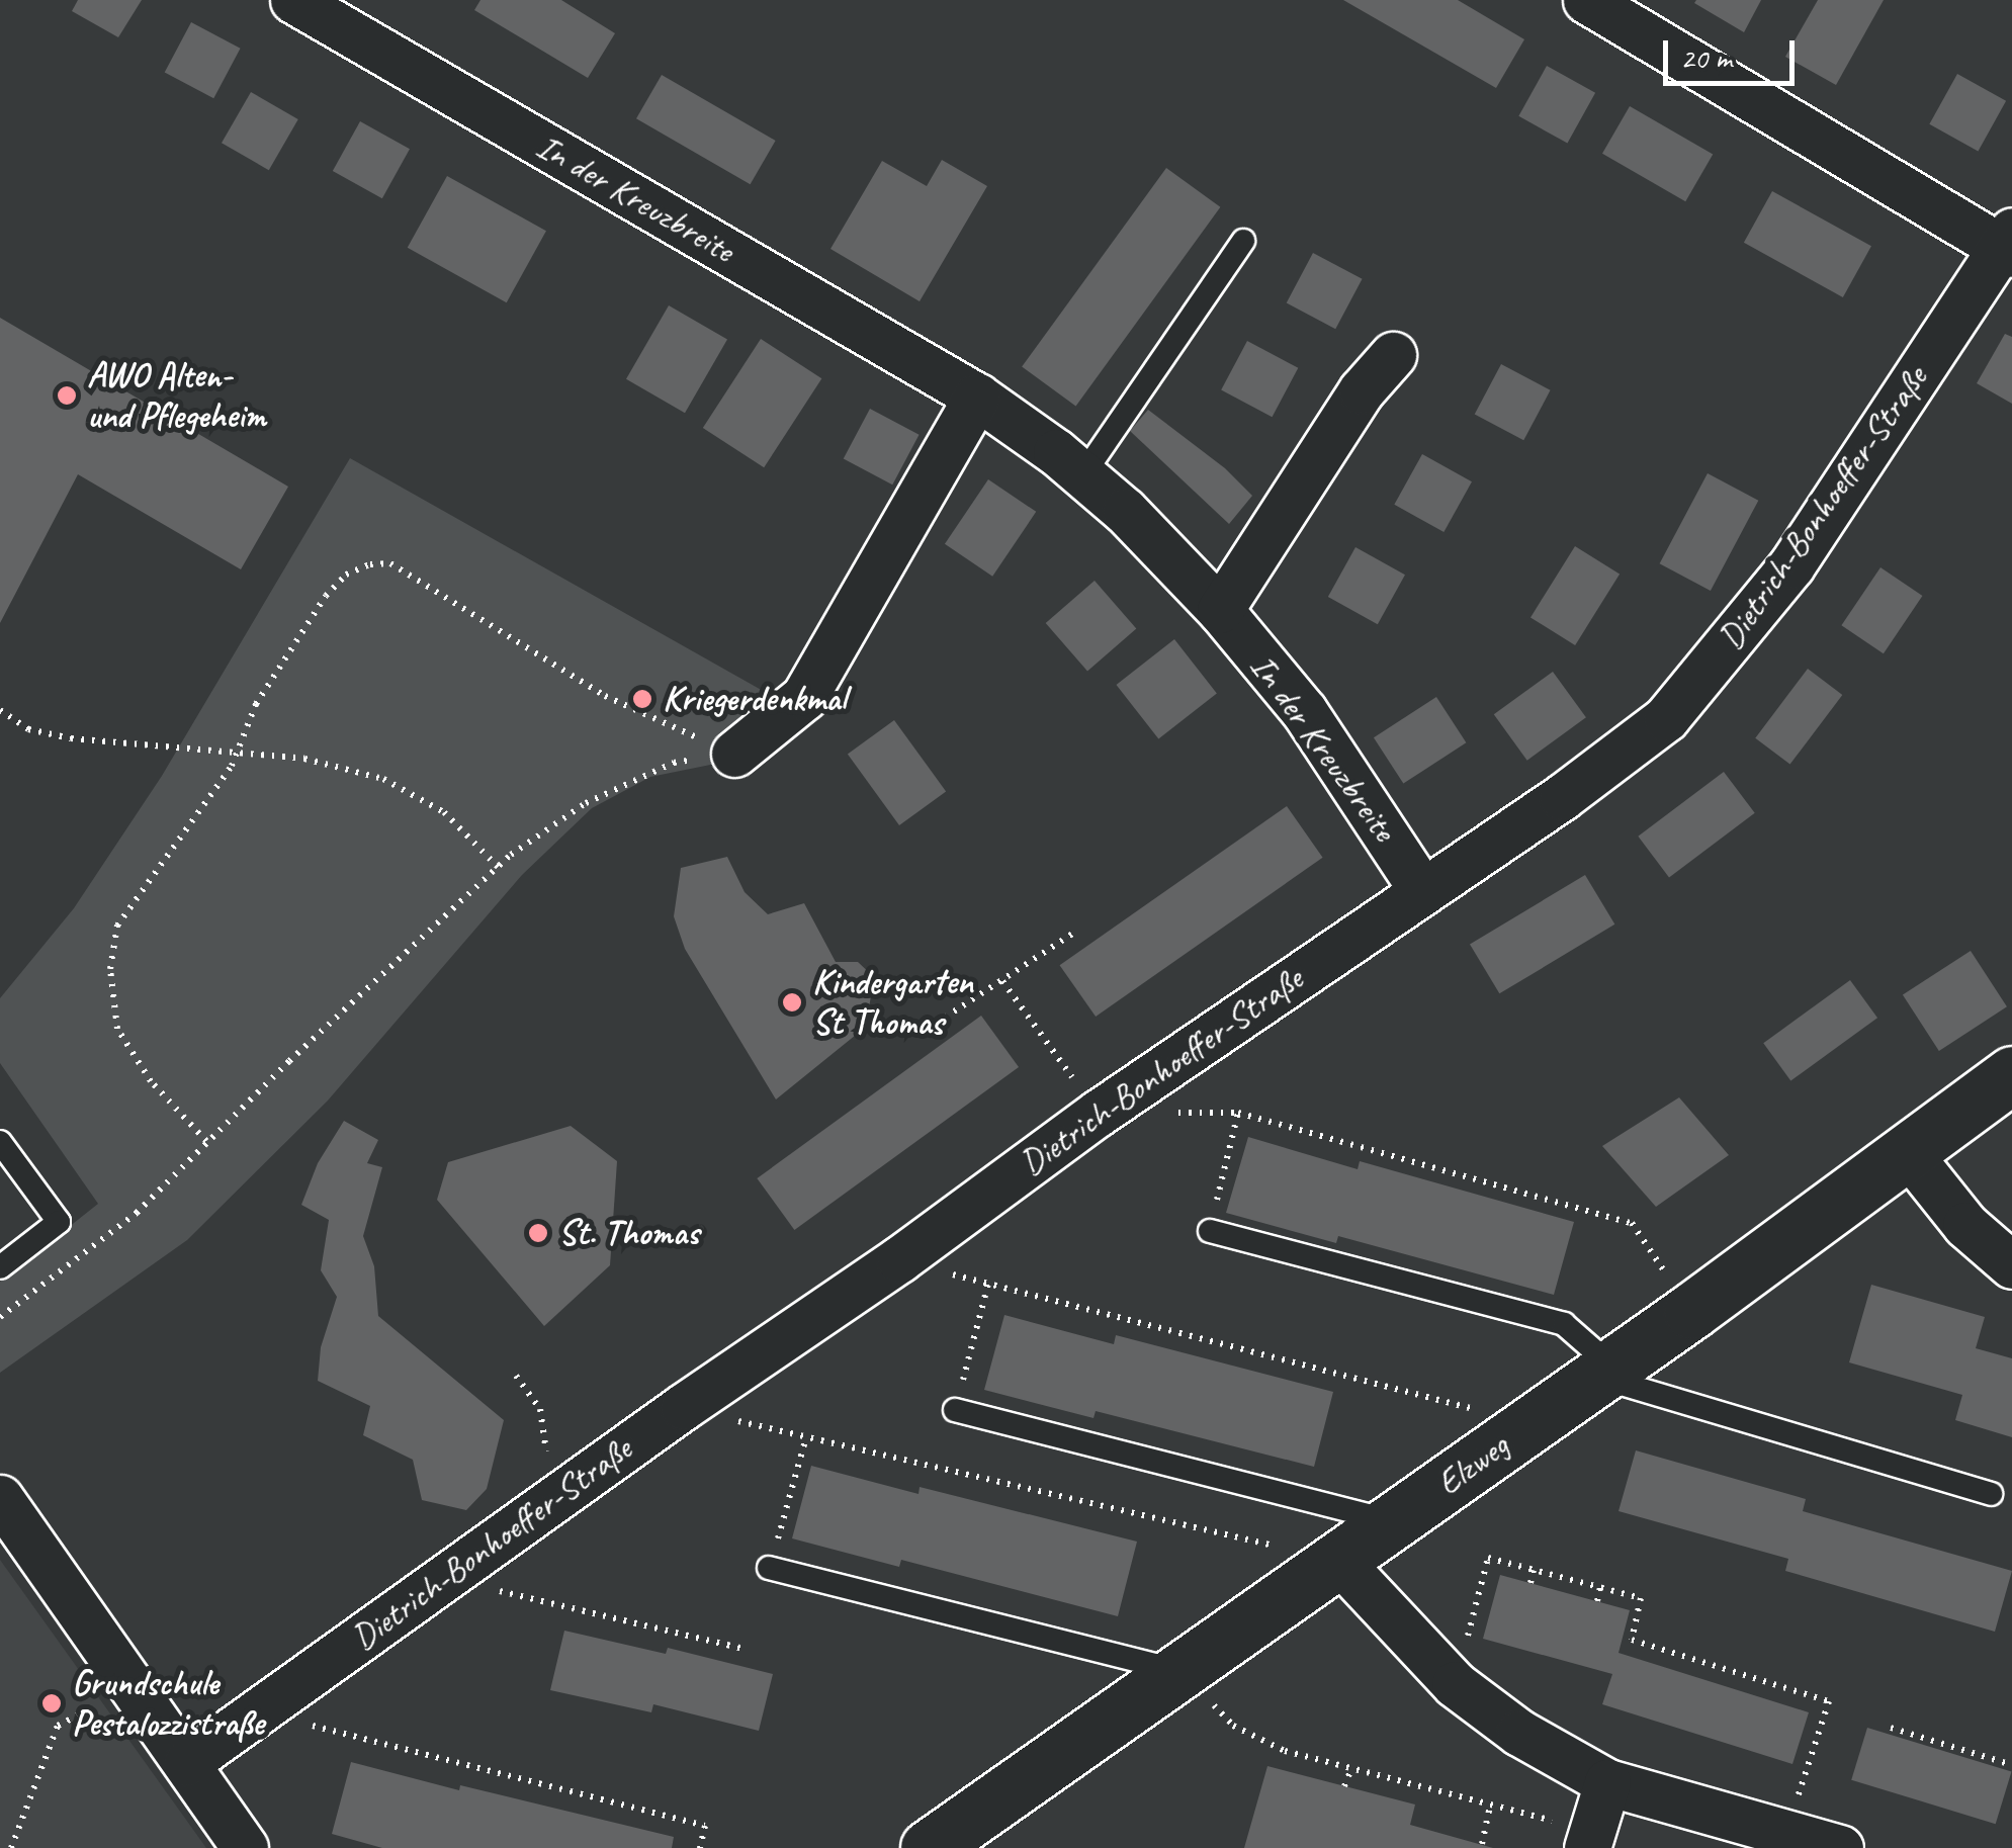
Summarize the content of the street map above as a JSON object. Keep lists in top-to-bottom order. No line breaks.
{"streets":{"street":["In der Kreuzbreite","Dietrich-Bonhoeffer-Straße","Elzweg"]},"crossings":[["In der Kreuzbreite","Dietrich-Bonhoeffer-Straße"]],"places":["AWO Alten- und Pflegeheim","Kriegerdenkmal","Kindergarten St Thomas","St. Thomas","Grundschule Pestalozzistraße"],"scale_bar":"20 m"}
